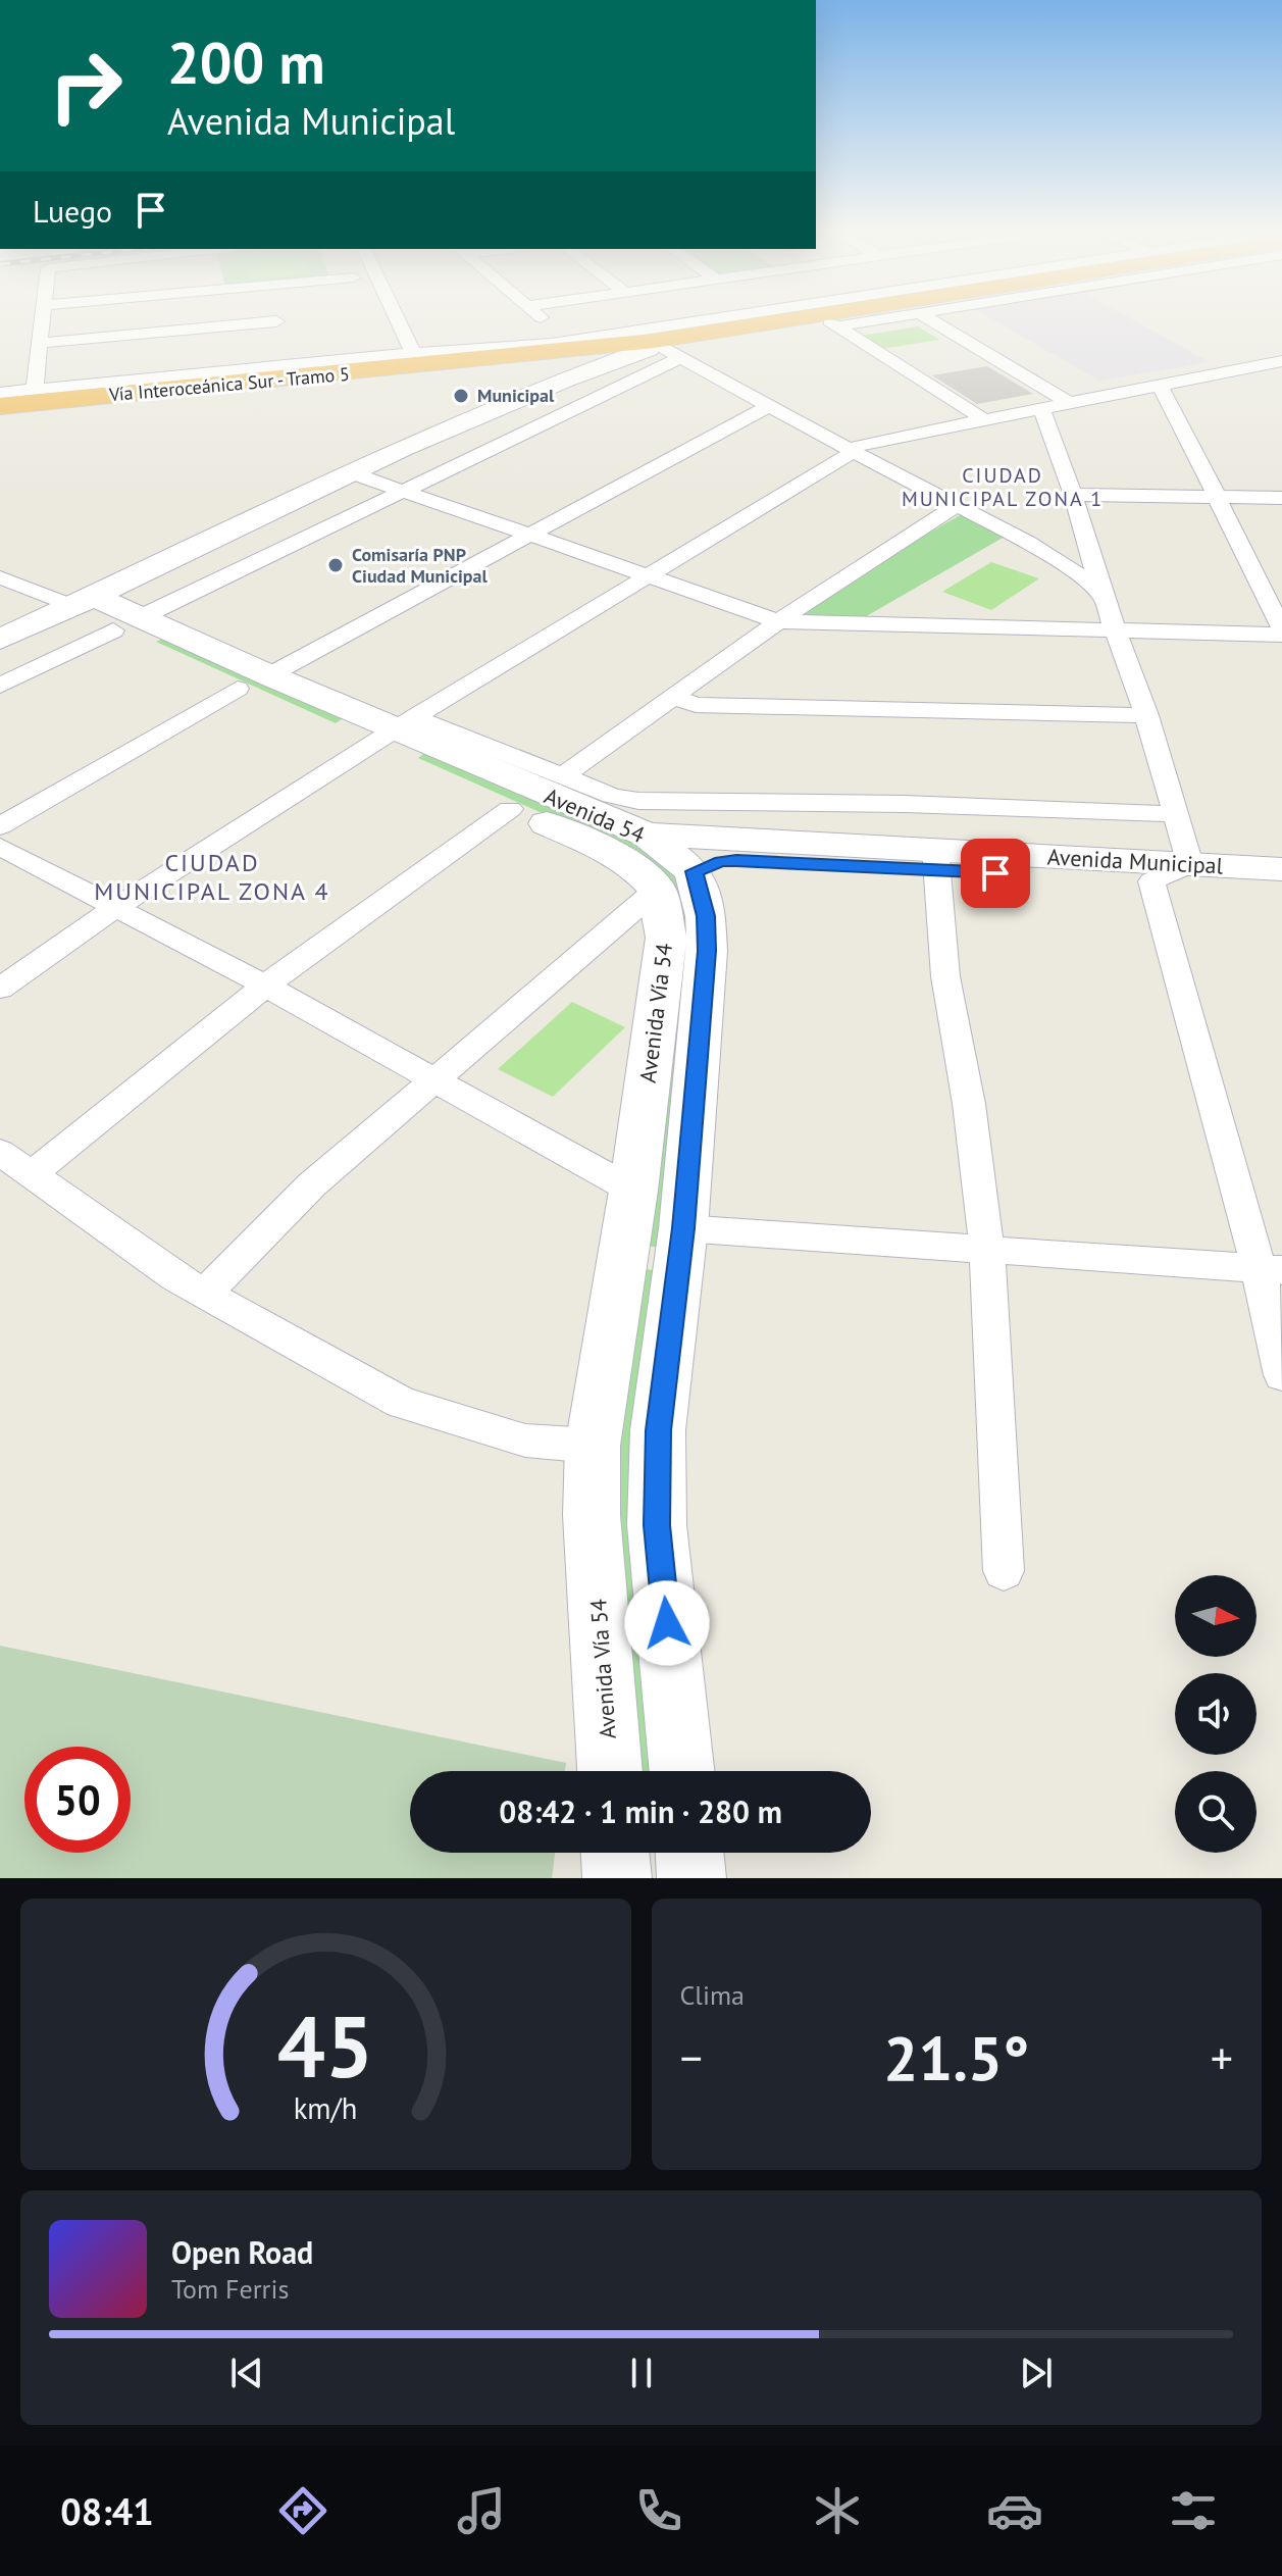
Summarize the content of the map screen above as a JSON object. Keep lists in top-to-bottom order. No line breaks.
{"streets":{"highway":["Vía Interoceánica Sur - Tramo 5"],"main road":["Avenida 54","Avenida Municipal","Avenida Vía 54"]},"crossings":[["Avenida 54","Avenida Municipal"],["Avenida 54","Avenida Vía 54"],["Avenida Municipal","Avenida Vía 54"]],"districts":["CIUDAD MUNICIPAL ZONA 1","CIUDAD MUNICIPAL ZONA 4"],"places":["Municipal","Comisaría PNP Ciudad Municipal"],"north":"right","page":{"turn":["200 m","Avenida Municipal"],"then":"Luego","limit":"50","trip":"08:42 · 1 min · 280 m","tile":"Clima","heat":["−","21.5°","+"],"song":["Open Road","Tom Ferris"],"tabs":"08:41","gauge":["45","km/h"]}}
